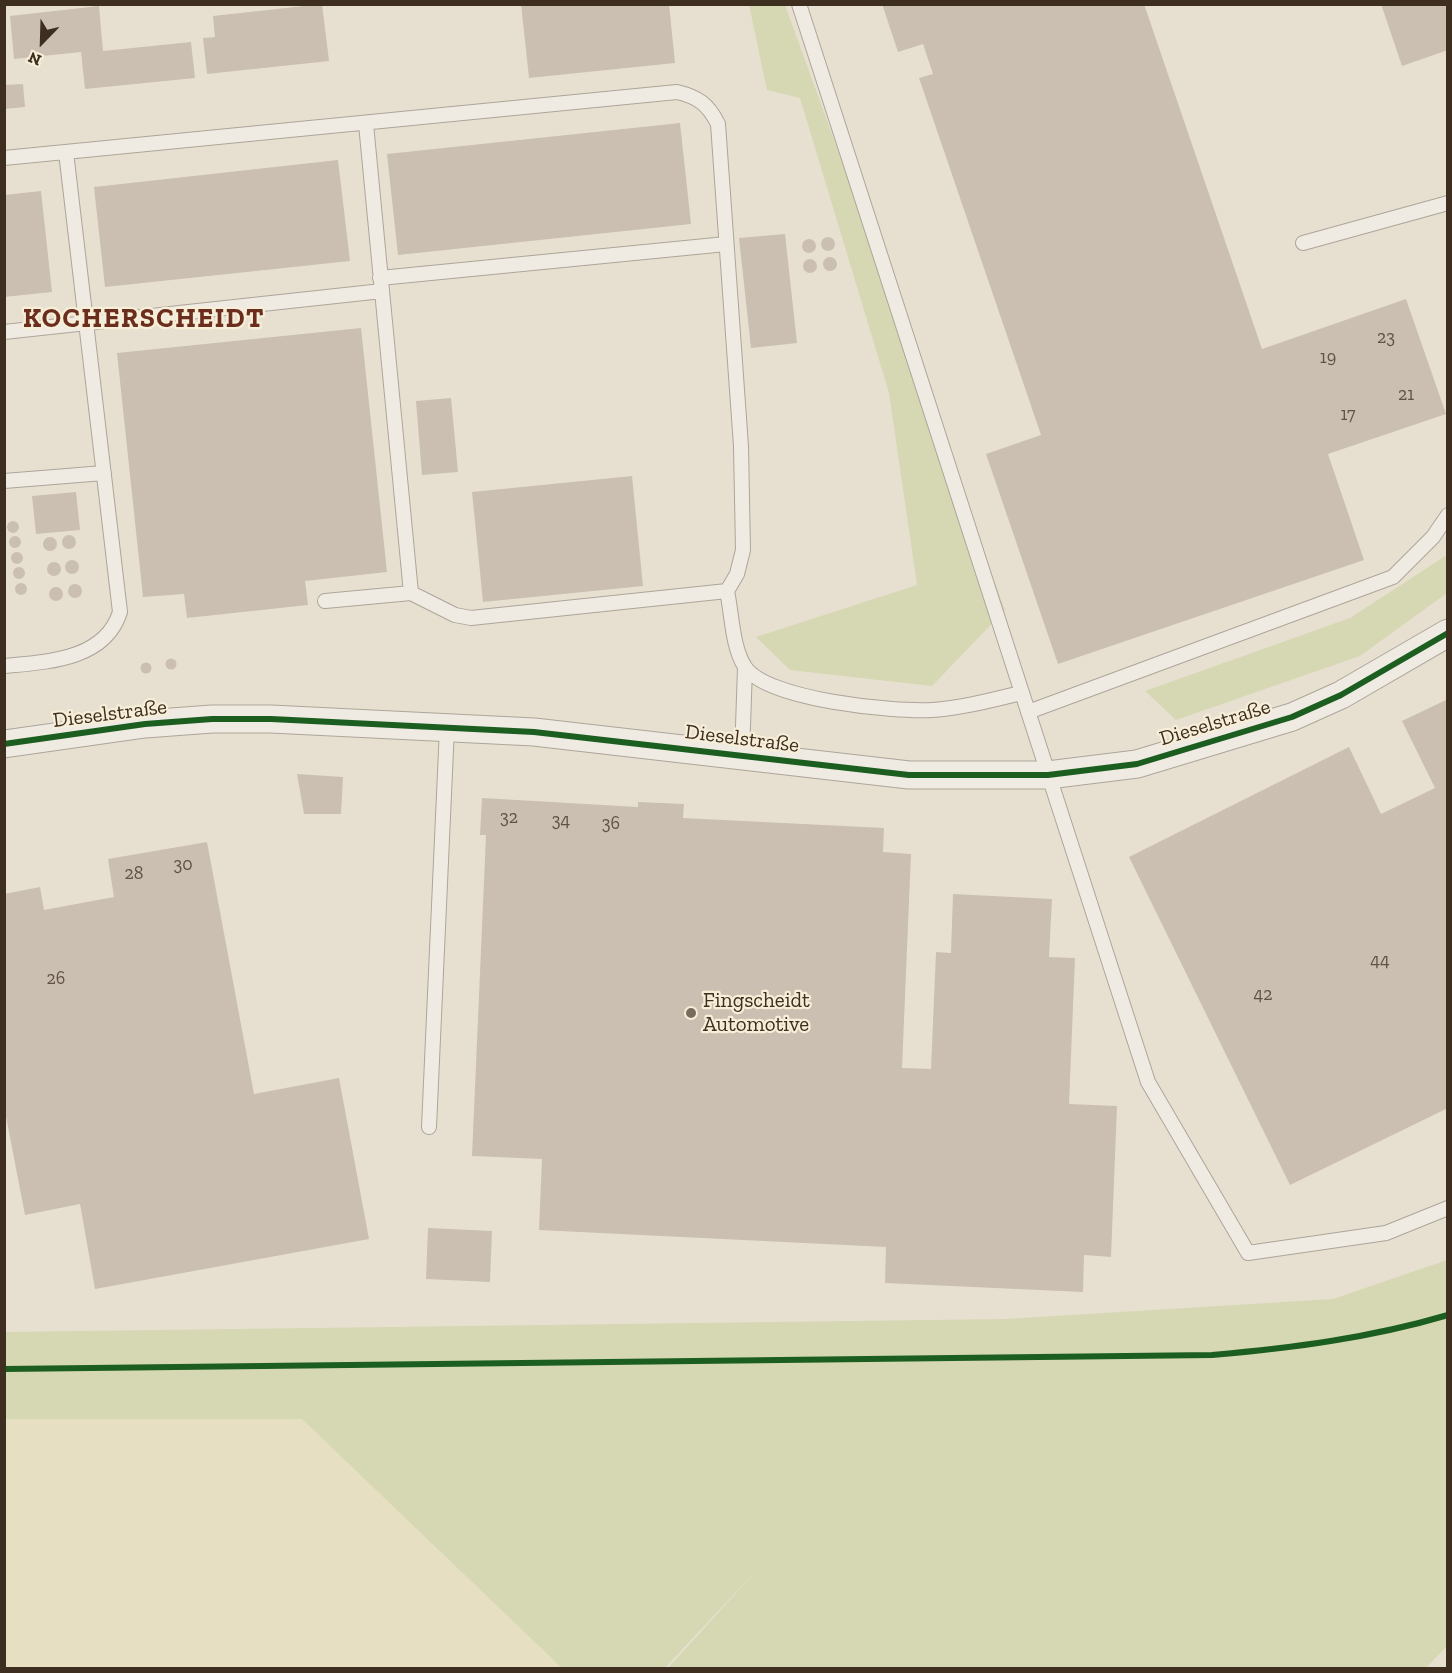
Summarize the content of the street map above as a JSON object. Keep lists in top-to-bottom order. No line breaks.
{"streets":{"street":["Dieselstraße"]},"districts":["KOCHERSCHEIDT"],"places":["Fingscheidt Automotive"],"house_numbers":["23","19","21","17","32","34","36","30","28","44","26","42"],"north":"bottom left"}
